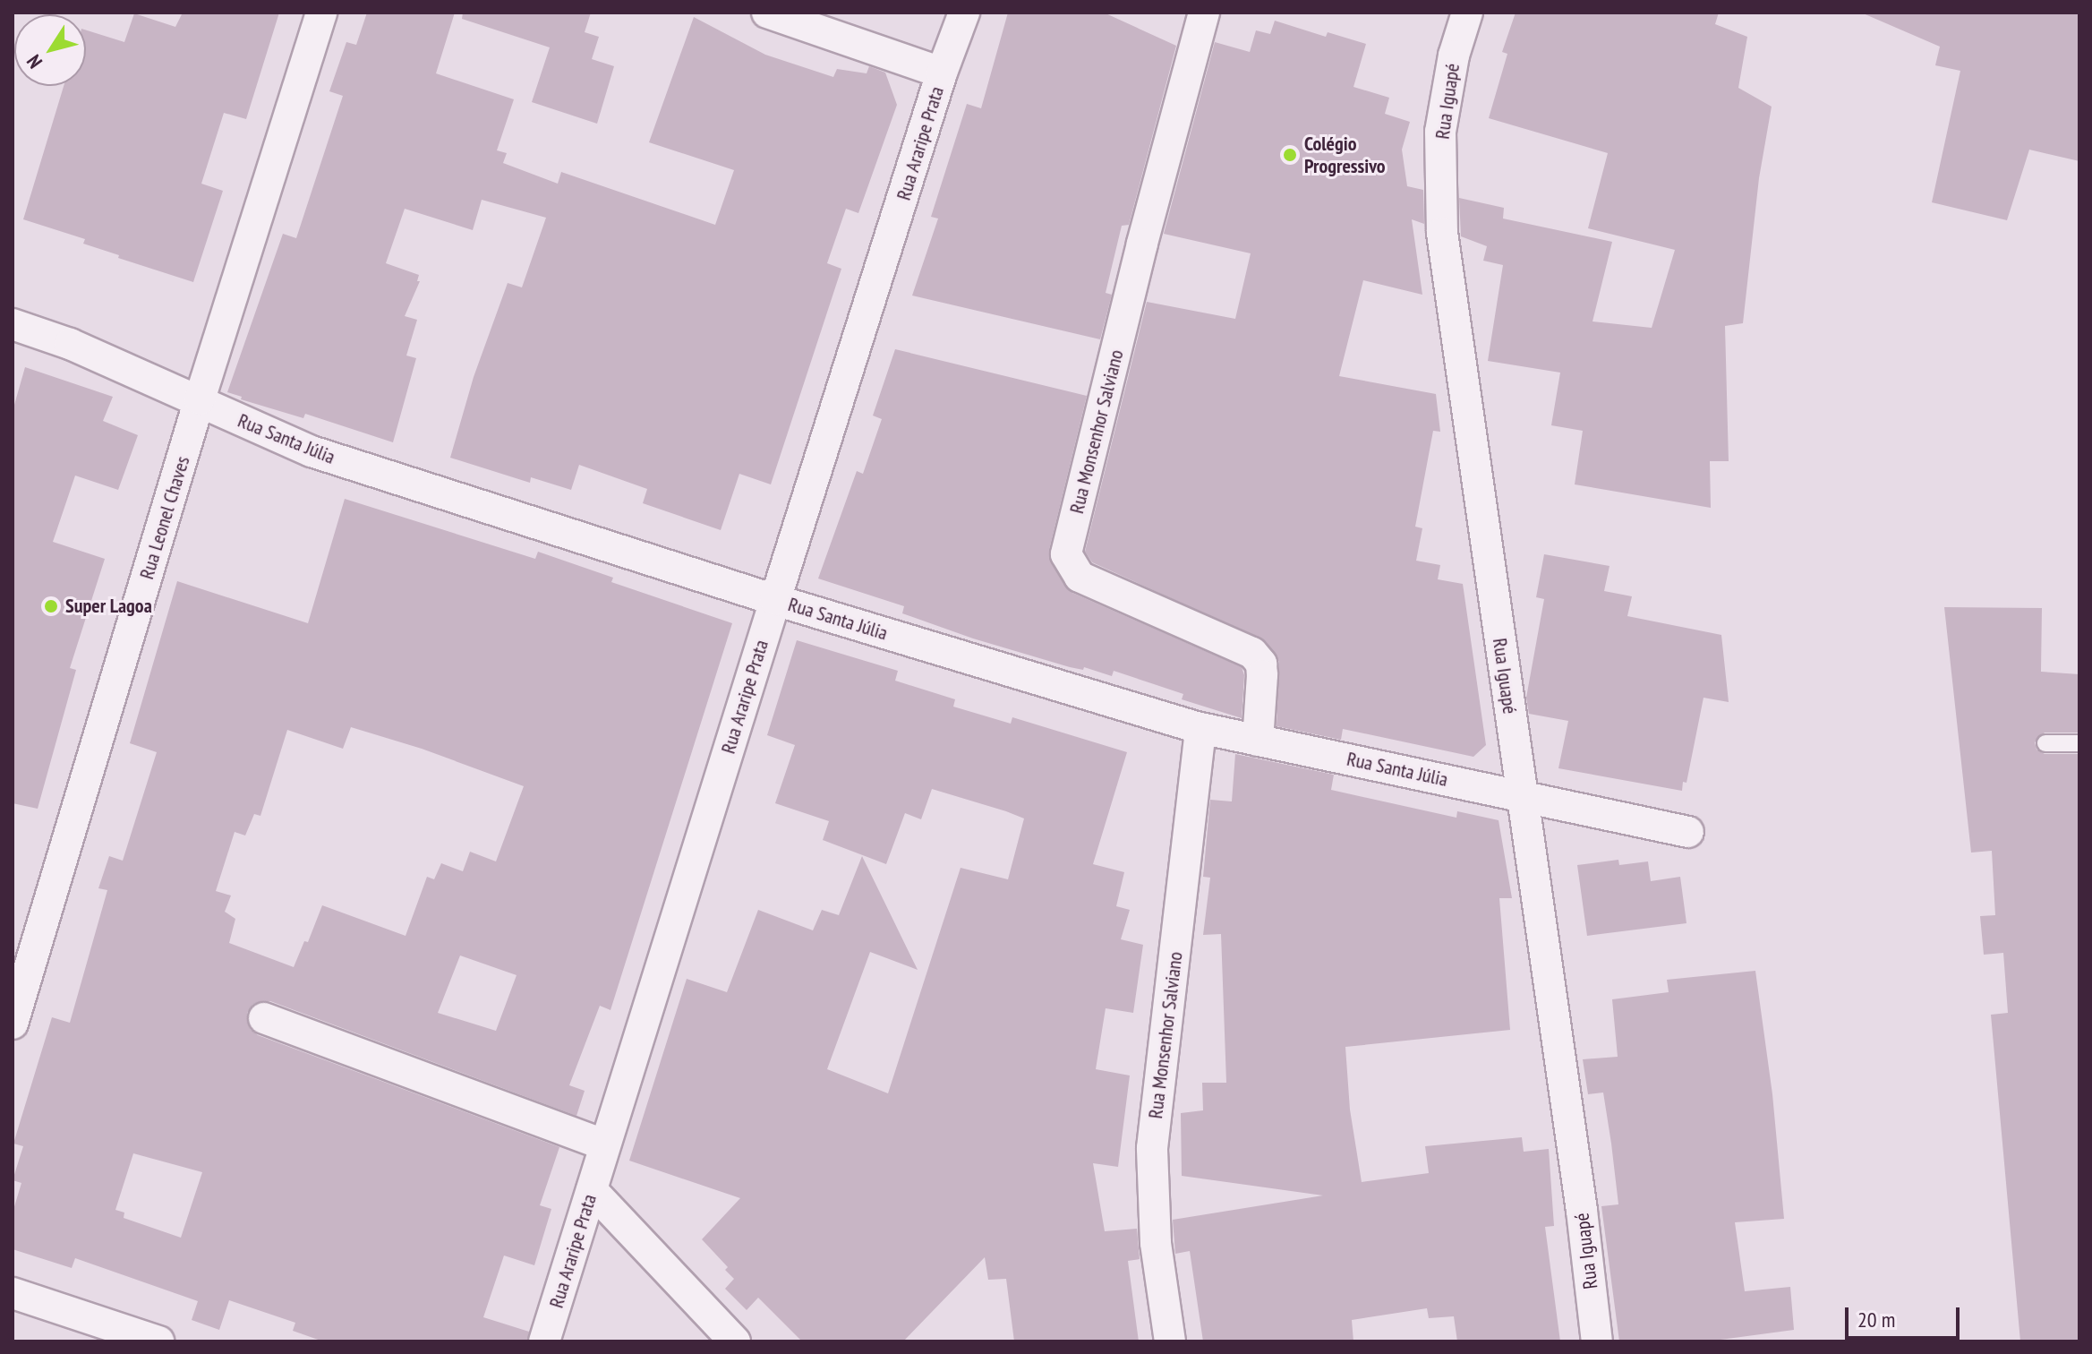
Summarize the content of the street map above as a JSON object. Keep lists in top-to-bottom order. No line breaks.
{"streets":{"street":["Rua Iguapé","Rua Araripe Prata","Rua Monsenhor Salviano","Rua Santa Júlia","Rua Leonel Chaves"]},"crossings":[["Rua Iguapé","Rua Santa Júlia"],["Rua Araripe Prata","Rua Santa Júlia"],["Rua Monsenhor Salviano","Rua Santa Júlia"],["Rua Santa Júlia","Rua Leonel Chaves"]],"places":["Colégio Progressivo","Super Lagoa"],"scale_bar":"20 m","north":"bottom left"}
